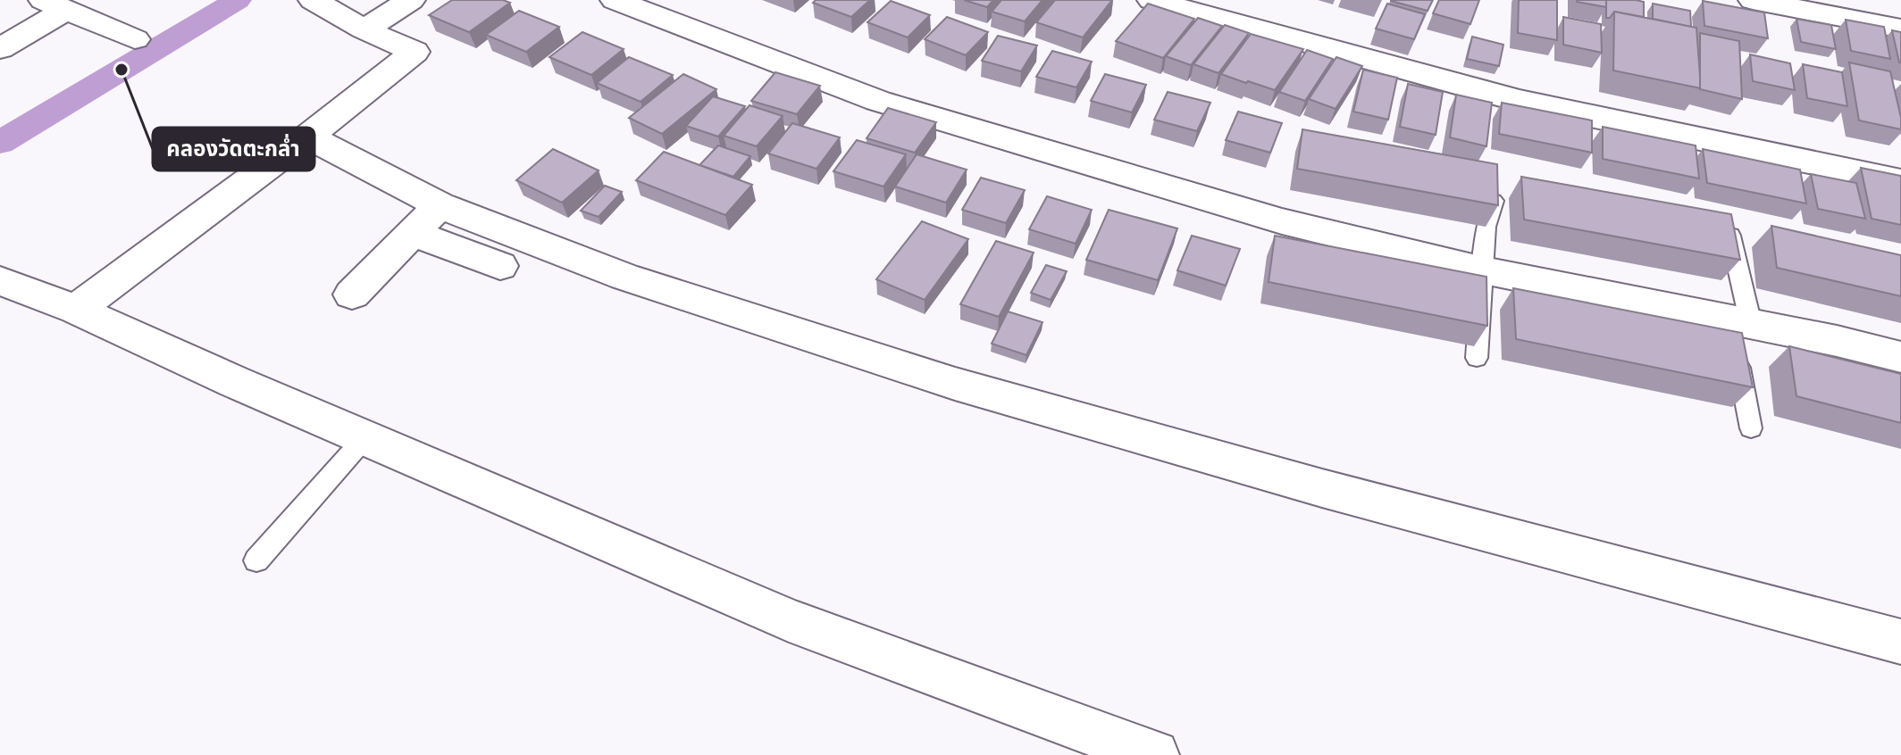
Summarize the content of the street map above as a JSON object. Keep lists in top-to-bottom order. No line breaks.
{"places":["คลองวัดตะกล่ำ"]}
